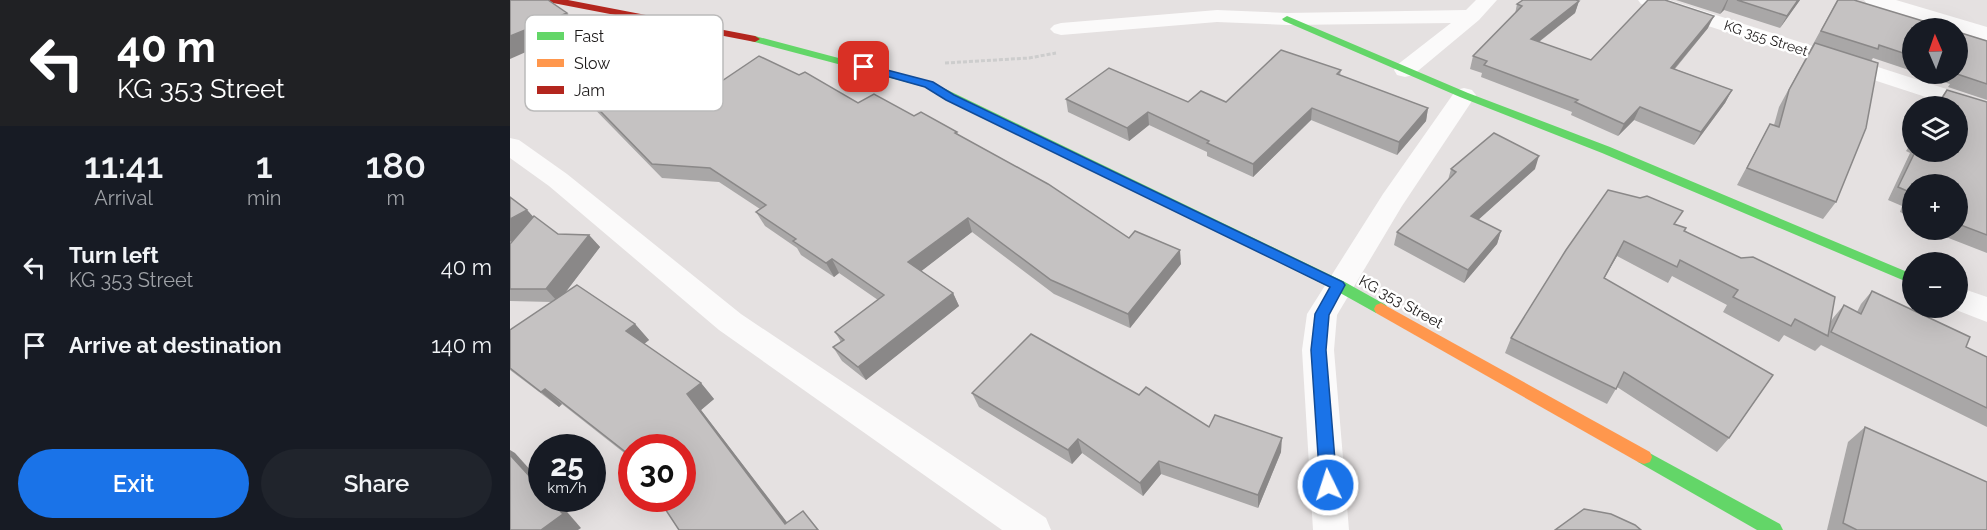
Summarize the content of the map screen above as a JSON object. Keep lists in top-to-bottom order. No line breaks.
{"streets":{"street":["KG 355 Street","KG 353 Street"]},"legend":["Fast","Slow","Jam"],"north":"top","page":{"turn":["40 m","KG 353 Street"],"map_buttons":["+","−"],"eta":["11:41","Arrival","1","min","180","m"],"list":[{"name":"Turn left","note":"KG 353 Street","value":"40 m"},{"name":"Arrive at destination","value":"140 m"}],"speed":"25 km/h","limit":"30","buttons":["Exit","Share"]}}
